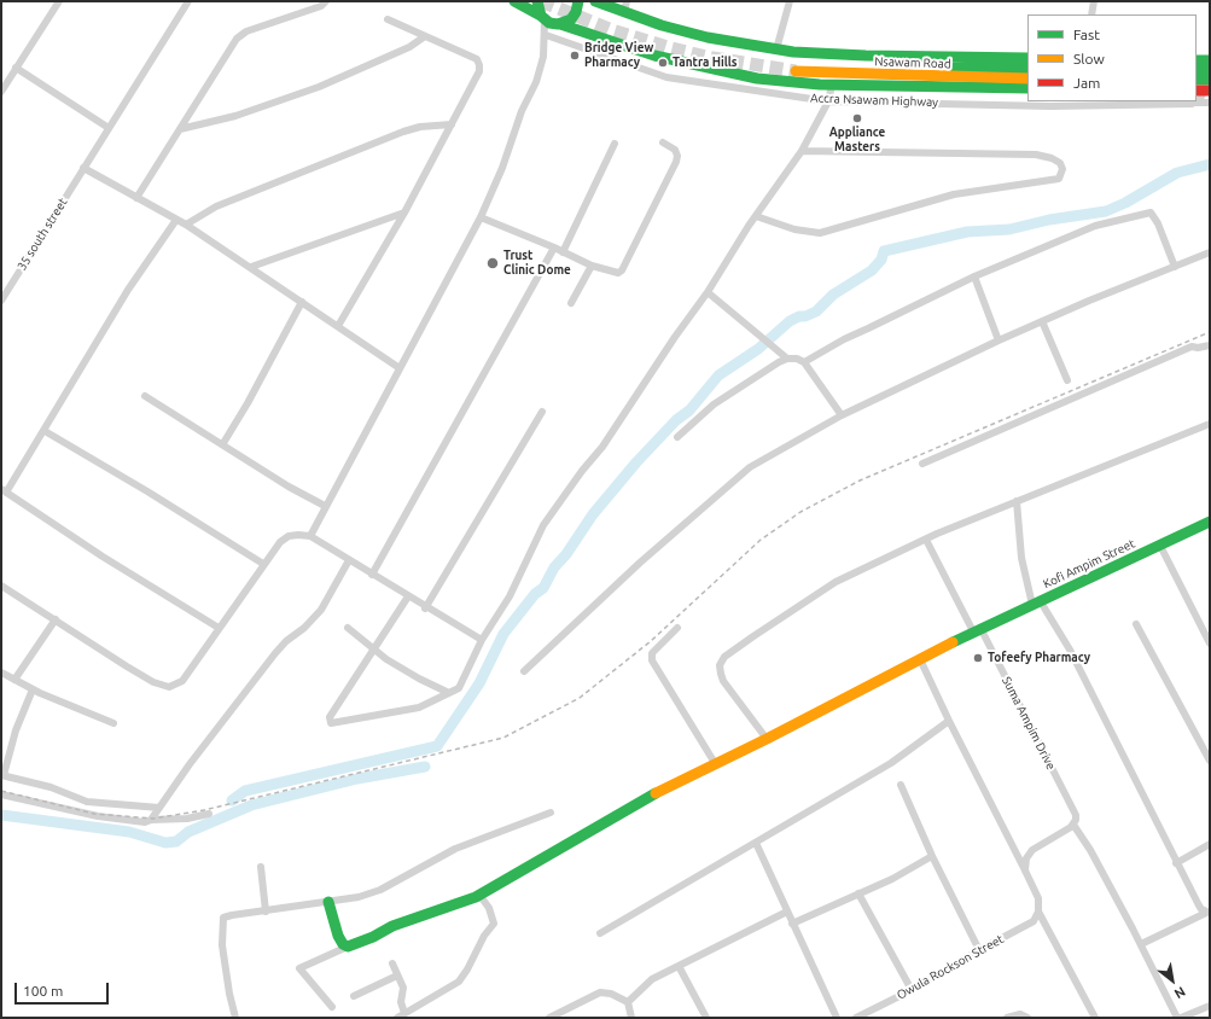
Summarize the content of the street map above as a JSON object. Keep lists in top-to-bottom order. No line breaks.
{"streets":{"main road":["Nsawam Road","Kofi Ampim Street"],"street":["Accra Nsawam Highway","35 south street","Suma Ampim Drive","Owula Rockson Street"]},"crossings":[["Kofi Ampim Street","Suma Ampim Drive"]],"places":["Bridge View Pharmacy","Tantra Hills","Appliance Masters","Trust Clinic Dome","Tofeefy Pharmacy"],"legend":["Fast","Slow","Jam"],"scale_bar":"100 m","north":"bottom right"}
